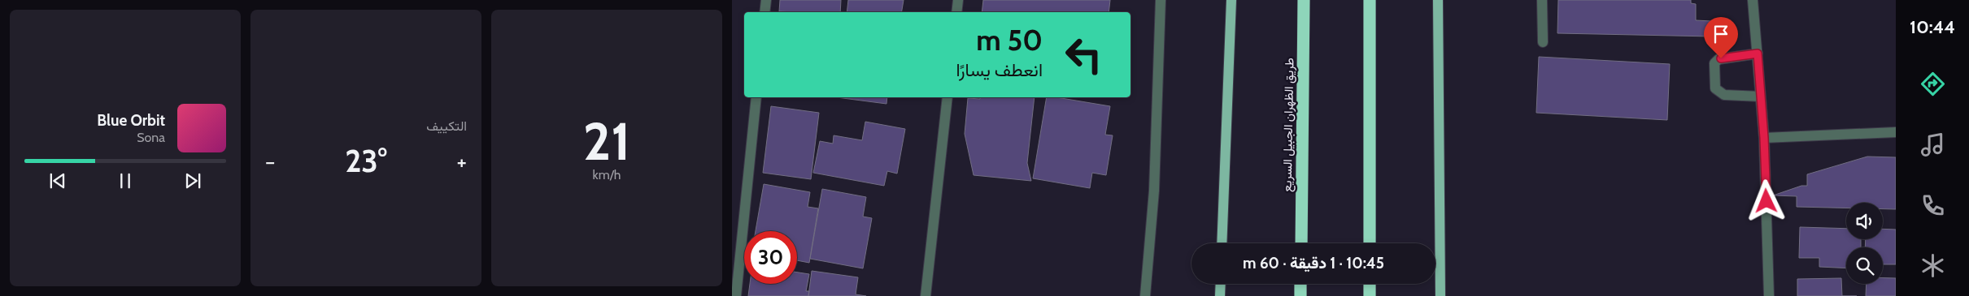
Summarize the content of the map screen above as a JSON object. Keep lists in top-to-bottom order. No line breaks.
{"streets":{"highway":["طريق الظهران الجبيل السريع"]},"page":{"tabs":"10:44","tile":[["21","km/h"],"التكييف"],"turn":["50 m","انعطف يسارًا"],"song":["Blue Orbit","Sona"],"heat":["−","23°","+"],"limit":"30","trip":"10:45 · 1 دقيقة · 60 m"}}
